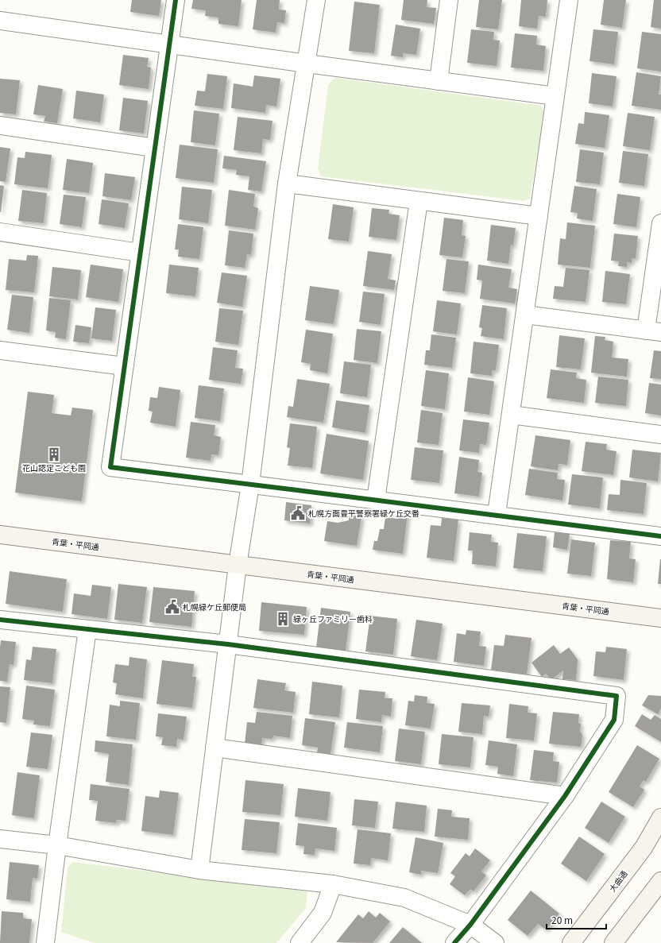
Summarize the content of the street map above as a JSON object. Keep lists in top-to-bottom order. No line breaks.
{"streets":{"street":["青葉・平岡通","大曲通"]},"places":{"building":["花山認定こども園","緑ヶ丘ファミリー歯科"],"public building":["札幌方面豊平警察署緑ケ丘交番","札幌緑ケ丘郵便局"]},"scale_bar":"20 m"}
